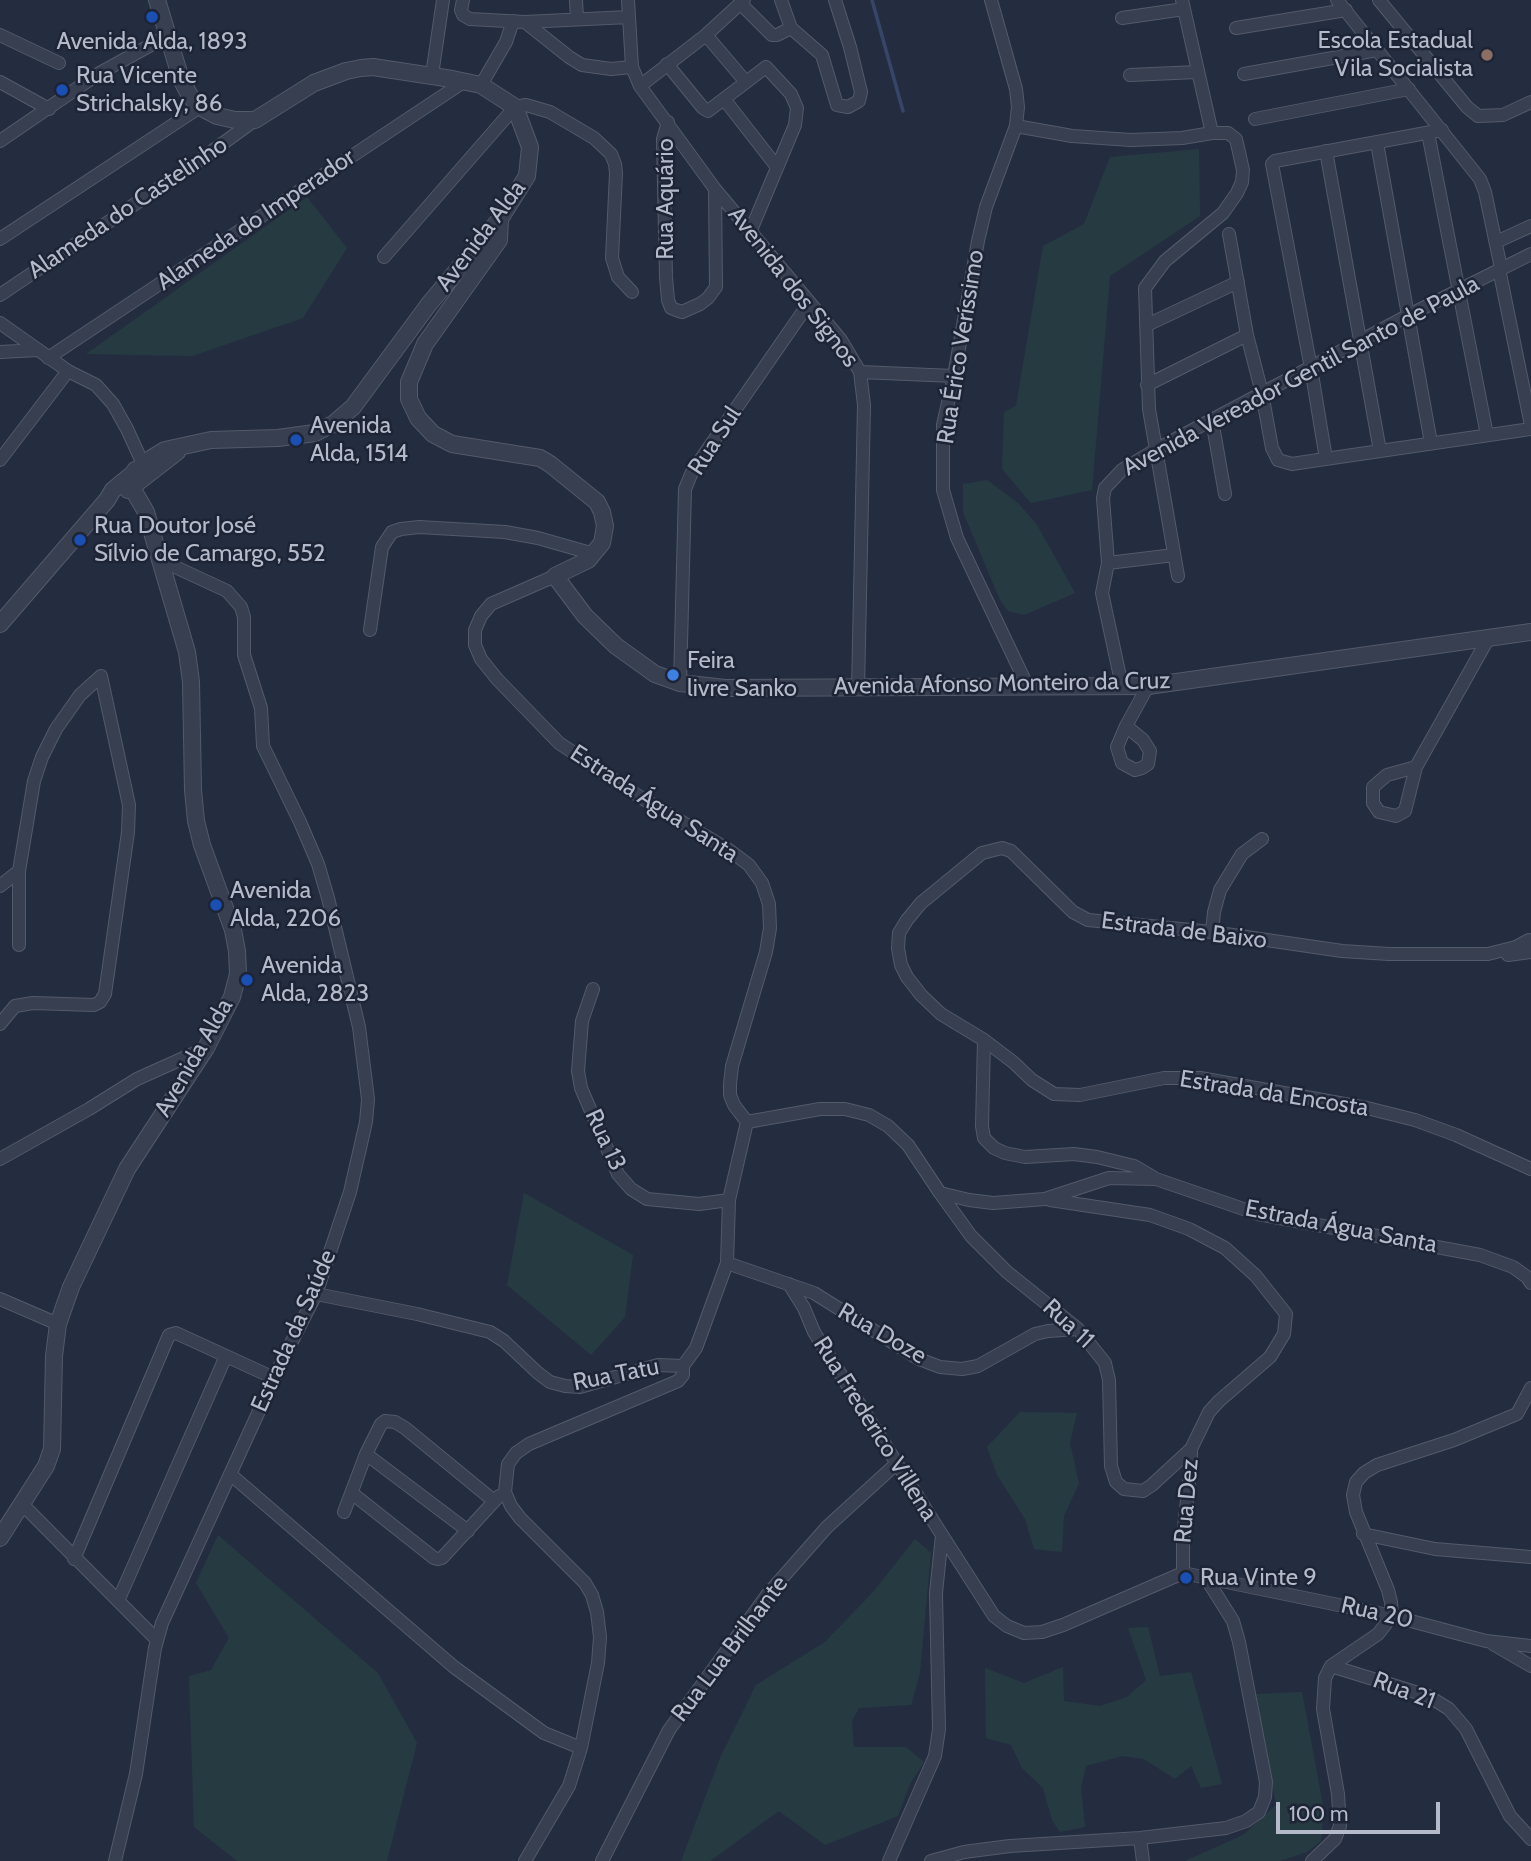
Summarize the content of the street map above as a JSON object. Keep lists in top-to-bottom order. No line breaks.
{"streets":{"street":["Rua Aquário","Alameda do Castelinho","Alameda do Imperador","Avenida Alda","Avenida dos Signos","Rua Érico Veríssimo","Avenida Vereador Gentil Santo de Paula","Rua Sul","Avenida Afonso Monteiro da Cruz","Estrada Água Santa","Estrada de Baixo","Estrada da Encosta","Rua 13","Rua 11","Estrada da Saúde","Rua Doze","Rua Tatu","Rua Frederico Villena","Rua Dez","Rua 20","Rua Lua Brilhante","Rua 21"]},"crossings":[["Rua Aquário","Avenida dos Signos"],["Avenida Alda","Estrada da Saúde"],["Avenida dos Signos","Rua Sul"],["Avenida dos Signos","Avenida Afonso Monteiro da Cruz"],["Rua Érico Veríssimo","Avenida Afonso Monteiro da Cruz"],["Avenida Vereador Gentil Santo de Paula","Avenida Afonso Monteiro da Cruz"],["Rua Sul","Avenida Afonso Monteiro da Cruz"],["Avenida Afonso Monteiro da Cruz","Estrada Água Santa"],["Estrada Água Santa","Rua 11"],["Estrada Água Santa","Rua Tatu"],["Estrada Água Santa","Rua Dez"],["Estrada de Baixo","Estrada da Encosta"],["Rua 13","Rua Tatu"],["Rua 11","Rua Doze"],["Rua 11","Rua Dez"],["Estrada da Saúde","Rua Tatu"],["Rua Doze","Rua Tatu"],["Rua Doze","Rua Frederico Villena"],["Rua Frederico Villena","Rua Dez"],["Rua Frederico Villena","Rua Lua Brilhante"],["Rua Dez","Rua 20"]],"places":["Avenida Alda, 1893","Escola Estadual Vila Socialista","Rua Vicente Strichalsky, 86","Avenida Alda, 1514","Rua Doutor José Sílvio de Camargo, 552","Feira livre Sanko","Avenida Alda, 2206","Avenida Alda, 2823","Rua Vinte 9"],"scale_bar":"100 m"}
